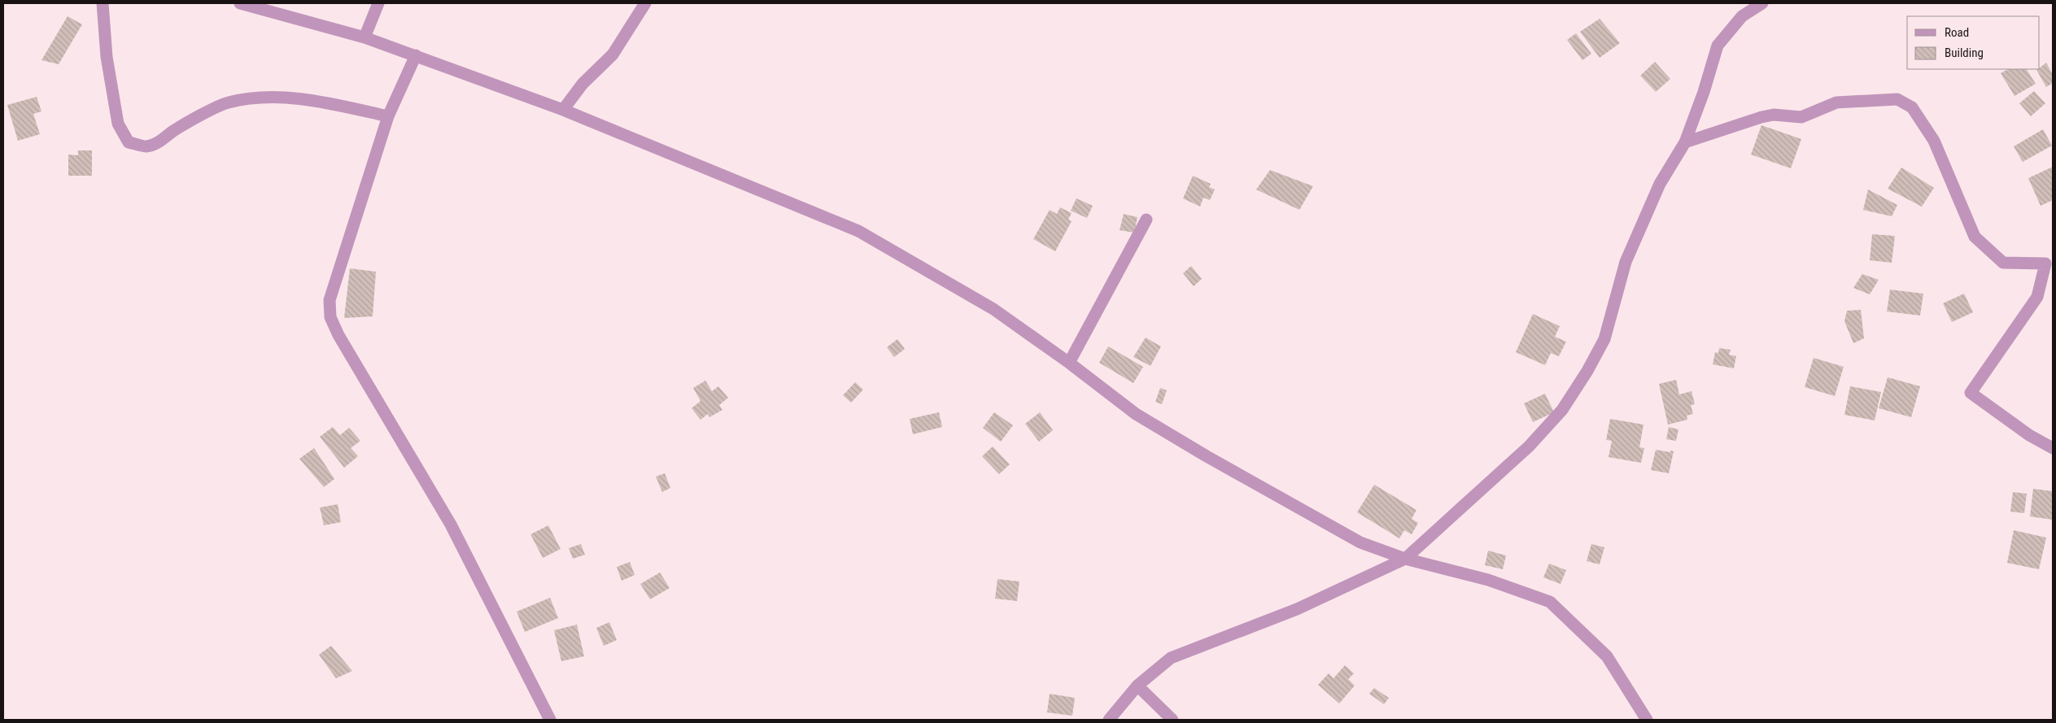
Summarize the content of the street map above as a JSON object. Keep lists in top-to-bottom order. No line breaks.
{"legend":["Road","Building"]}
